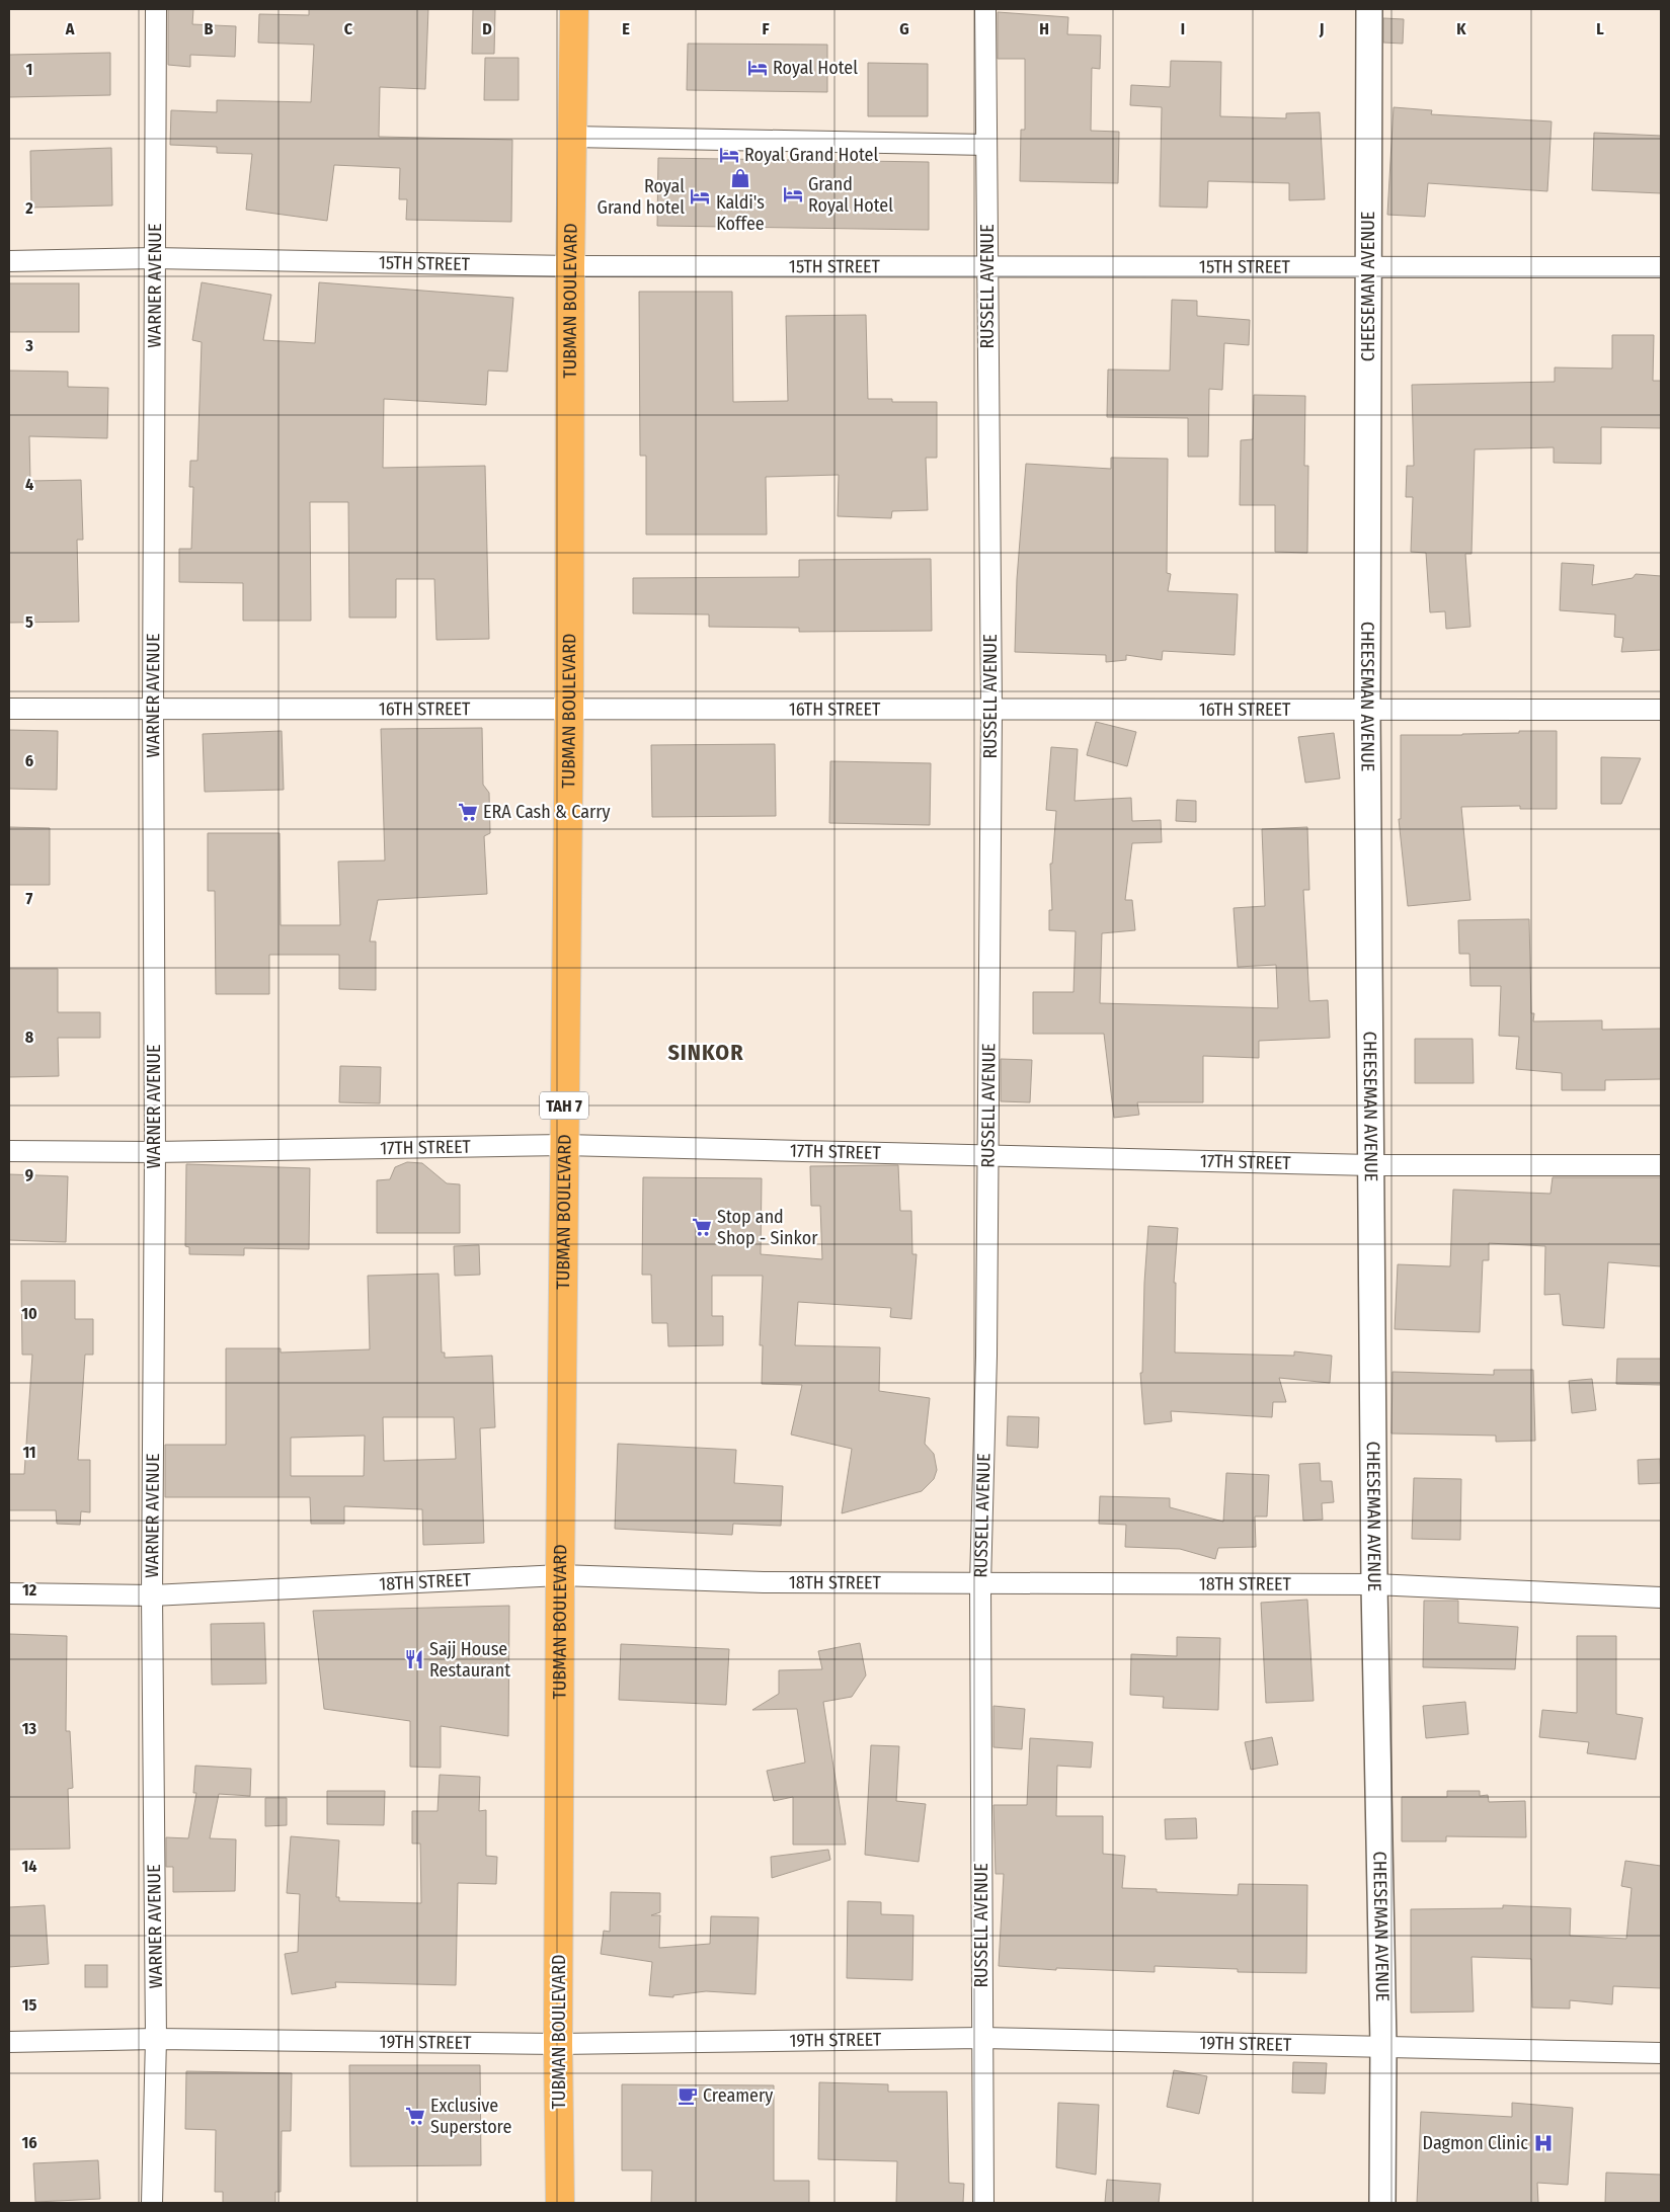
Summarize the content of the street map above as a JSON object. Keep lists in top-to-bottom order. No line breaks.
{"streets":{"highway":["TUBMAN BOULEVARD","TAH 7"],"street":["15TH STREET","WARNER AVENUE","RUSSELL AVENUE","CHEESEMAN AVENUE","16TH STREET","17TH STREET","18TH STREET","19TH STREET"]},"crossings":[["15TH STREET","WARNER AVENUE"],["15TH STREET","RUSSELL AVENUE"],["15TH STREET","CHEESEMAN AVENUE"],["15TH STREET","TUBMAN BOULEVARD"],["WARNER AVENUE","16TH STREET"],["WARNER AVENUE","17TH STREET"],["WARNER AVENUE","18TH STREET"],["WARNER AVENUE","19TH STREET"],["RUSSELL AVENUE","16TH STREET"],["RUSSELL AVENUE","17TH STREET"],["RUSSELL AVENUE","18TH STREET"],["RUSSELL AVENUE","19TH STREET"],["CHEESEMAN AVENUE","16TH STREET"],["CHEESEMAN AVENUE","17TH STREET"],["CHEESEMAN AVENUE","18TH STREET"],["CHEESEMAN AVENUE","19TH STREET"],["TUBMAN BOULEVARD","16TH STREET"],["TUBMAN BOULEVARD","17TH STREET"],["TUBMAN BOULEVARD","18TH STREET"],["TUBMAN BOULEVARD","19TH STREET"]],"districts":["SINKOR"],"places":{"hotel":["Royal Hotel","Royal Grand Hotel","Grand Royal Hotel","Royal Grand hotel"],"shop":["Kaldi's Koffee"],"supermarket":["ERA Cash & Carry","Stop and Shop - Sinkor","Exclusive Superstore"],"restaurant":["Sajj House Restaurant"],"cafe":["Creamery"],"hospital":["Dagmon Clinic"]},"grid":{"columns":["A","B","C","D","E","F","G","H","I","J","K","L"],"rows":["1","2","3","4","5","6","7","8","9","10","11","12","13","14","15","16"]}}
